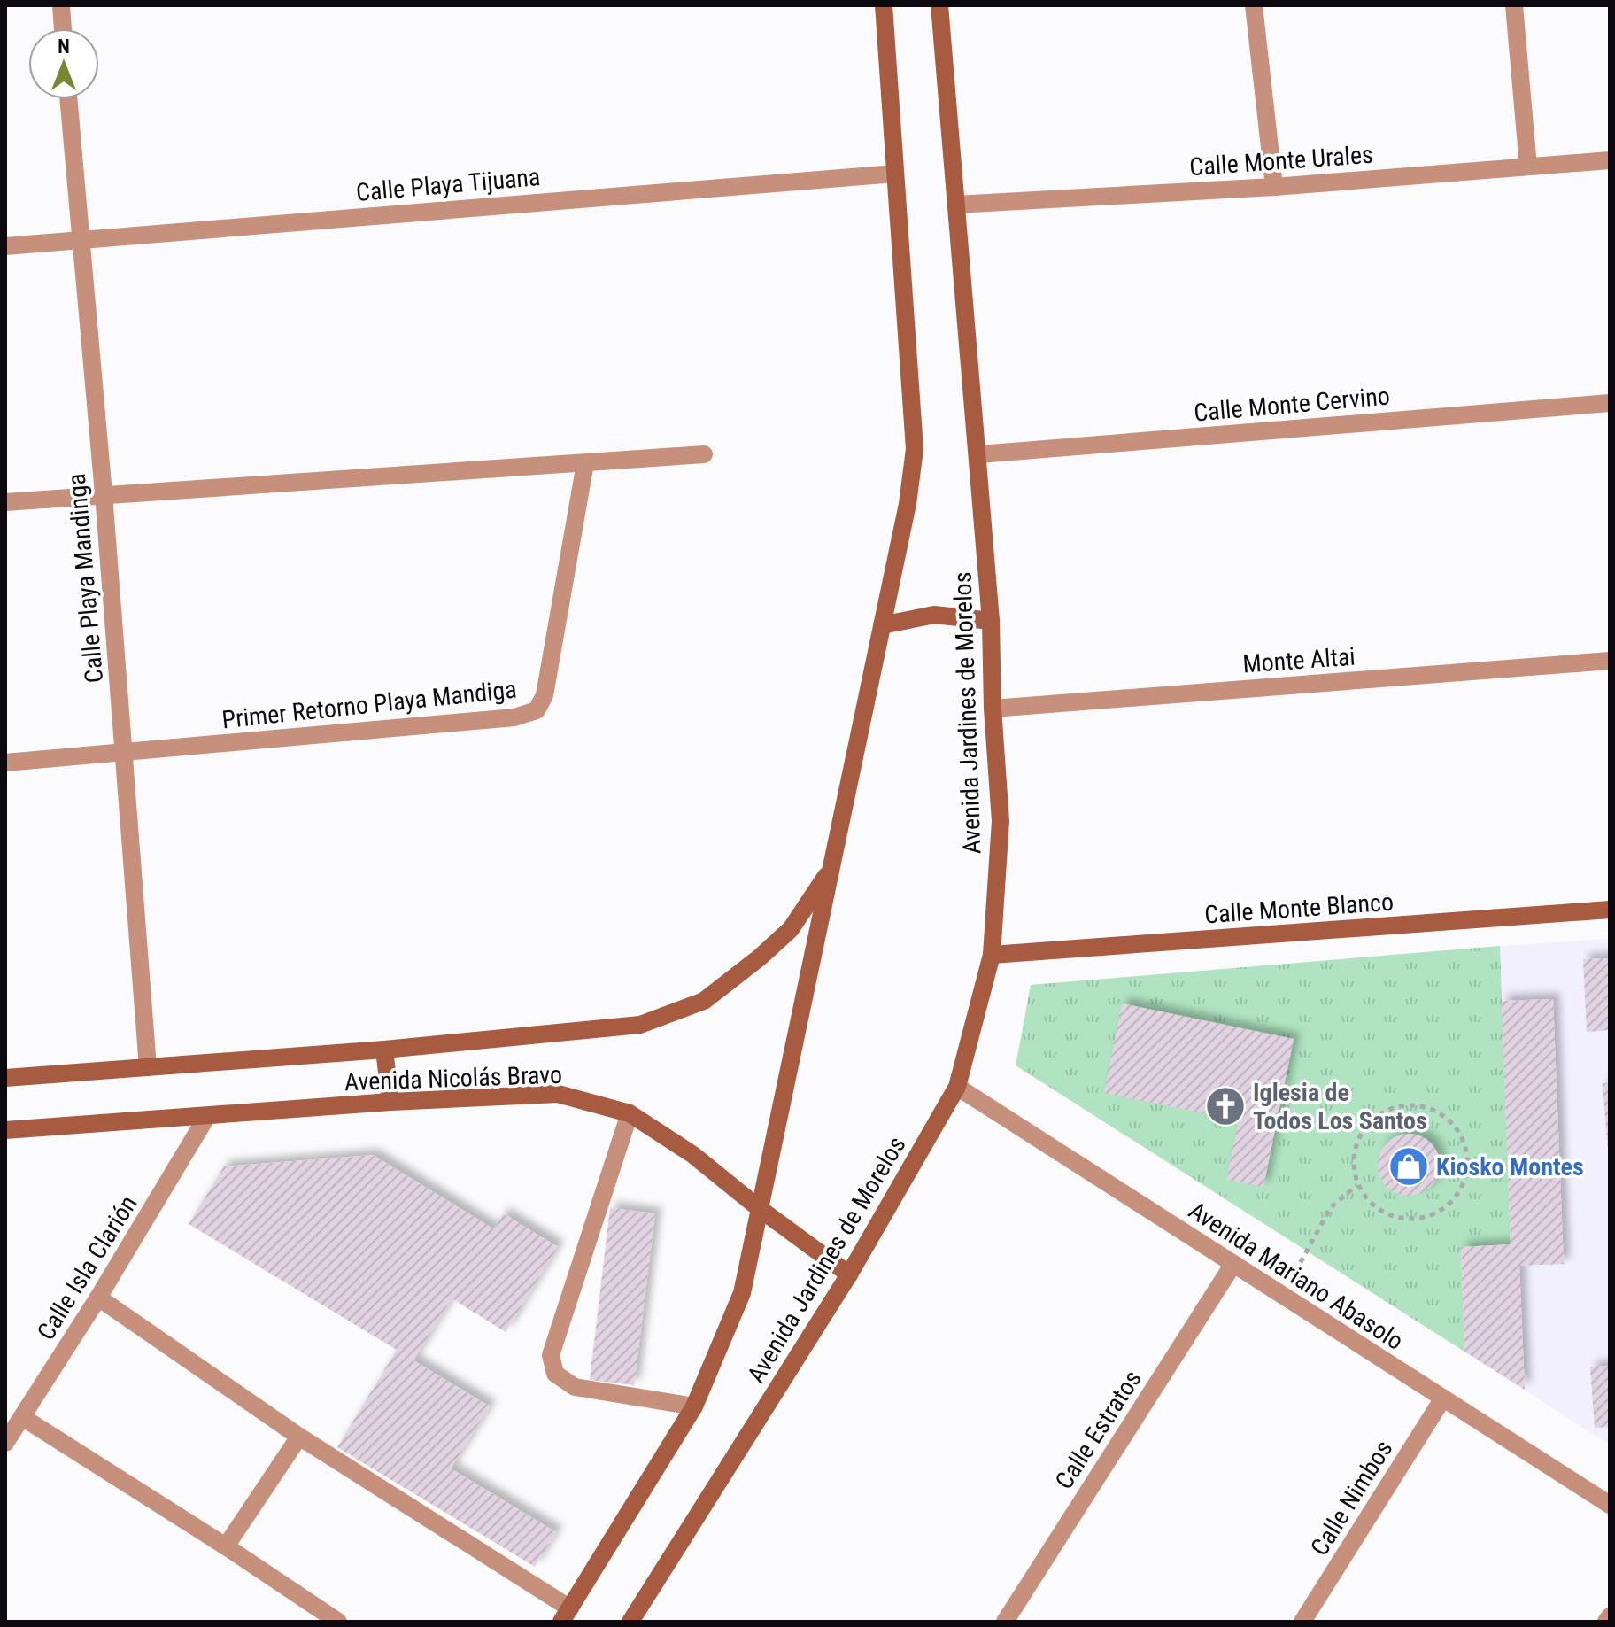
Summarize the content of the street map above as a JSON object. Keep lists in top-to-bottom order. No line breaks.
{"streets":{"main road":["Avenida Jardines de Morelos","Calle Monte Blanco","Avenida Nicolás Bravo"],"street":["Calle Monte Urales","Calle Playa Tijuana","Calle Monte Cervino","Calle Playa Mandinga","Monte Altai","Primer Retorno Playa Mandiga","Calle Isla Clarión","Avenida Mariano Abasolo","Calle Estratos","Calle Nimbos"]},"crossings":[["Calle Monte Urales","Avenida Jardines de Morelos"],["Calle Playa Tijuana","Calle Playa Mandinga"],["Calle Playa Tijuana","Avenida Jardines de Morelos"],["Calle Monte Cervino","Avenida Jardines de Morelos"],["Calle Playa Mandinga","Primer Retorno Playa Mandiga"],["Calle Playa Mandinga","Avenida Nicolás Bravo"],["Monte Altai","Avenida Jardines de Morelos"],["Avenida Jardines de Morelos","Calle Monte Blanco"],["Avenida Jardines de Morelos","Avenida Nicolás Bravo"],["Avenida Jardines de Morelos","Avenida Mariano Abasolo"],["Avenida Nicolás Bravo","Calle Isla Clarión"],["Avenida Mariano Abasolo","Calle Estratos"],["Avenida Mariano Abasolo","Calle Nimbos"]],"places":{"church":["Iglesia de Todos Los Santos"],"shop":["Kiosko Montes"]},"north":"top"}
